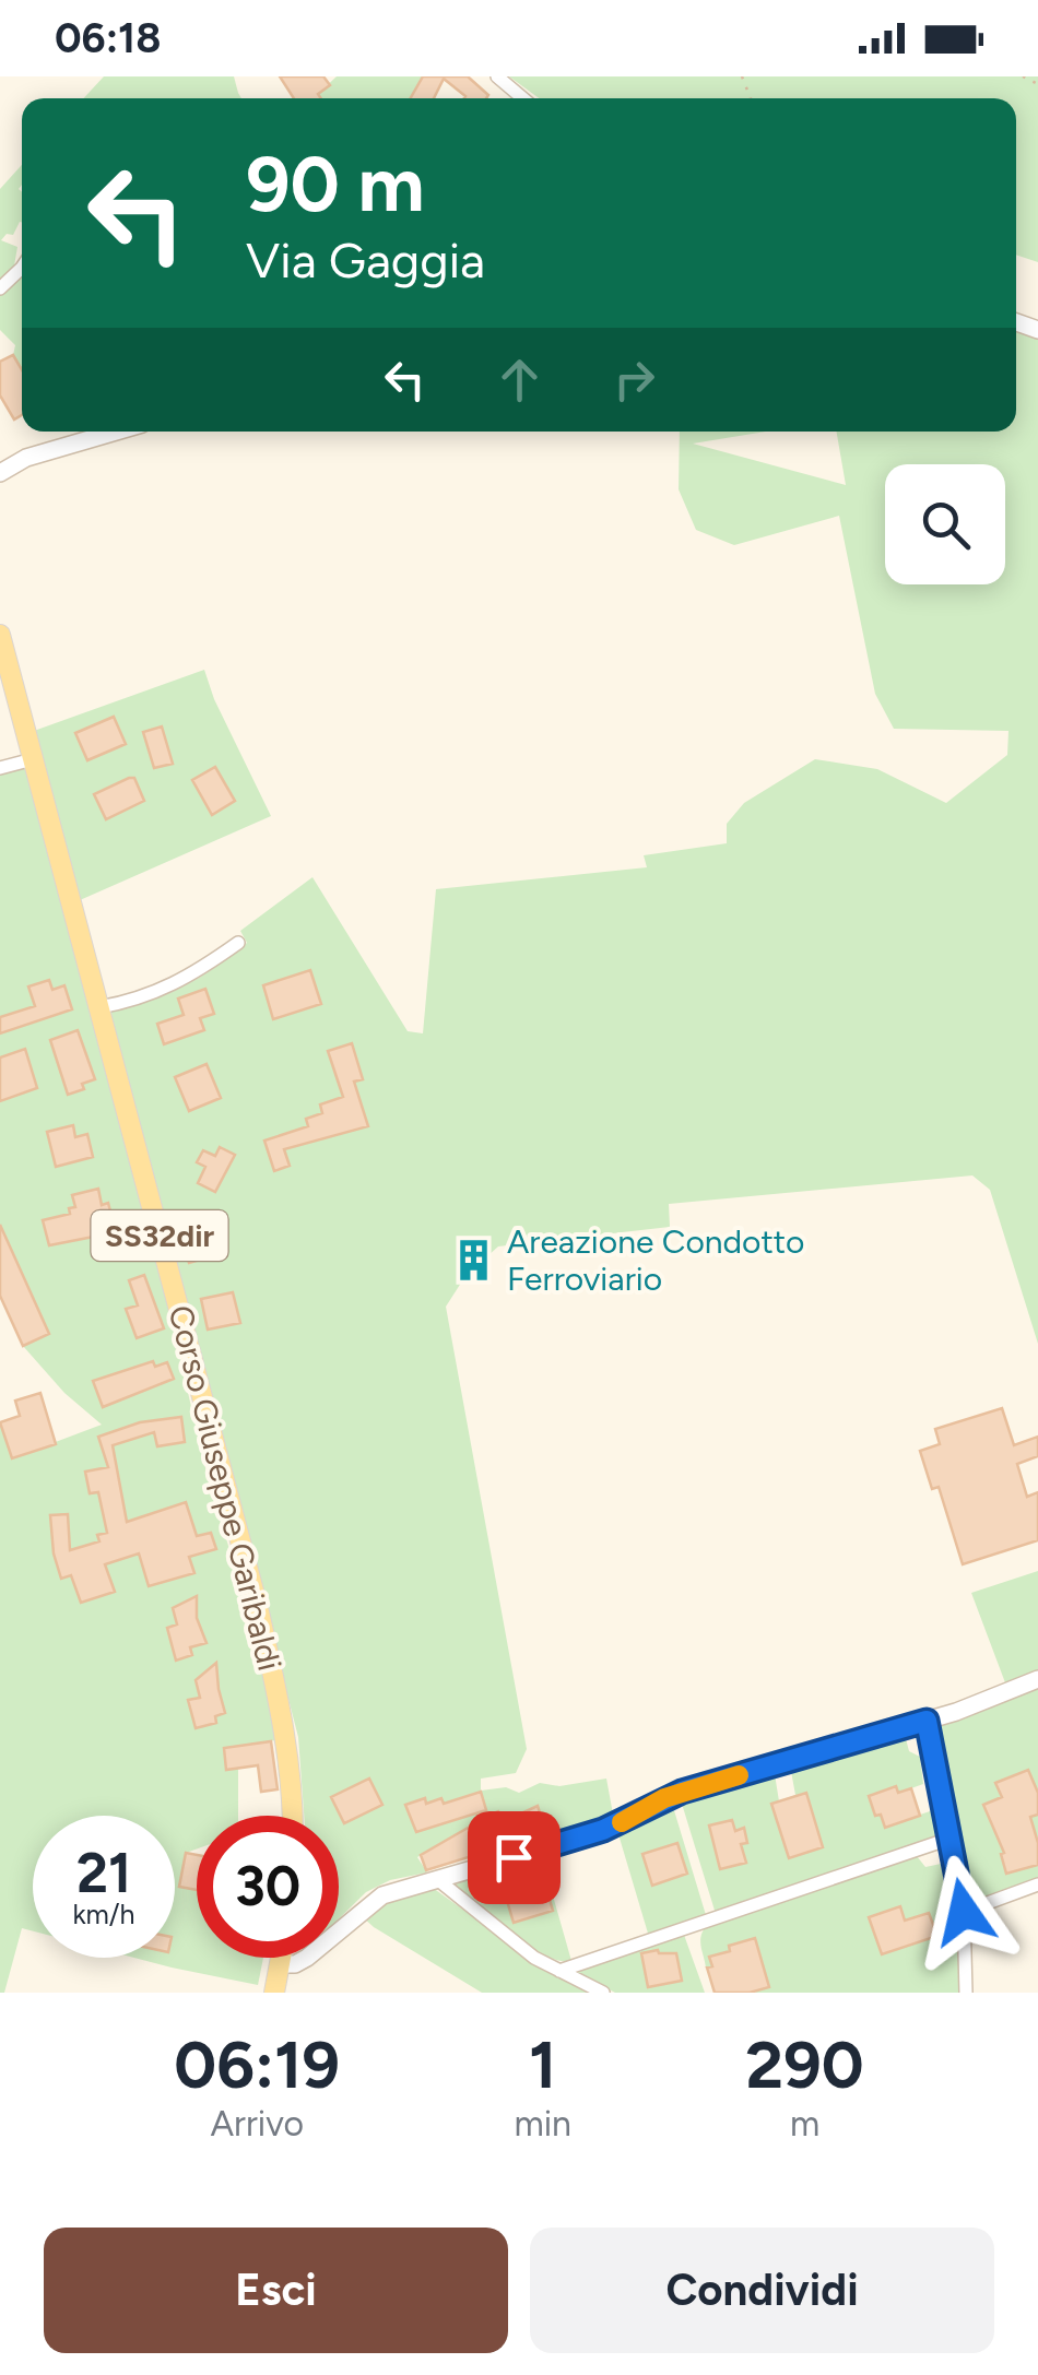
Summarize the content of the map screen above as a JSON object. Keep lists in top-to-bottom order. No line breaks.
{"streets":{"main road":["SS32dir","Corso Giuseppe Garibaldi"]},"places":{"building":["Areazione Condotto Ferroviario"]},"page":{"status":"06:18","turn":["90 m","Via Gaggia"],"speed":"21 km/h","limit":"30","eta":["06:19","Arrivo","1","min","290","m"],"buttons":["Esci","Condividi"]}}
